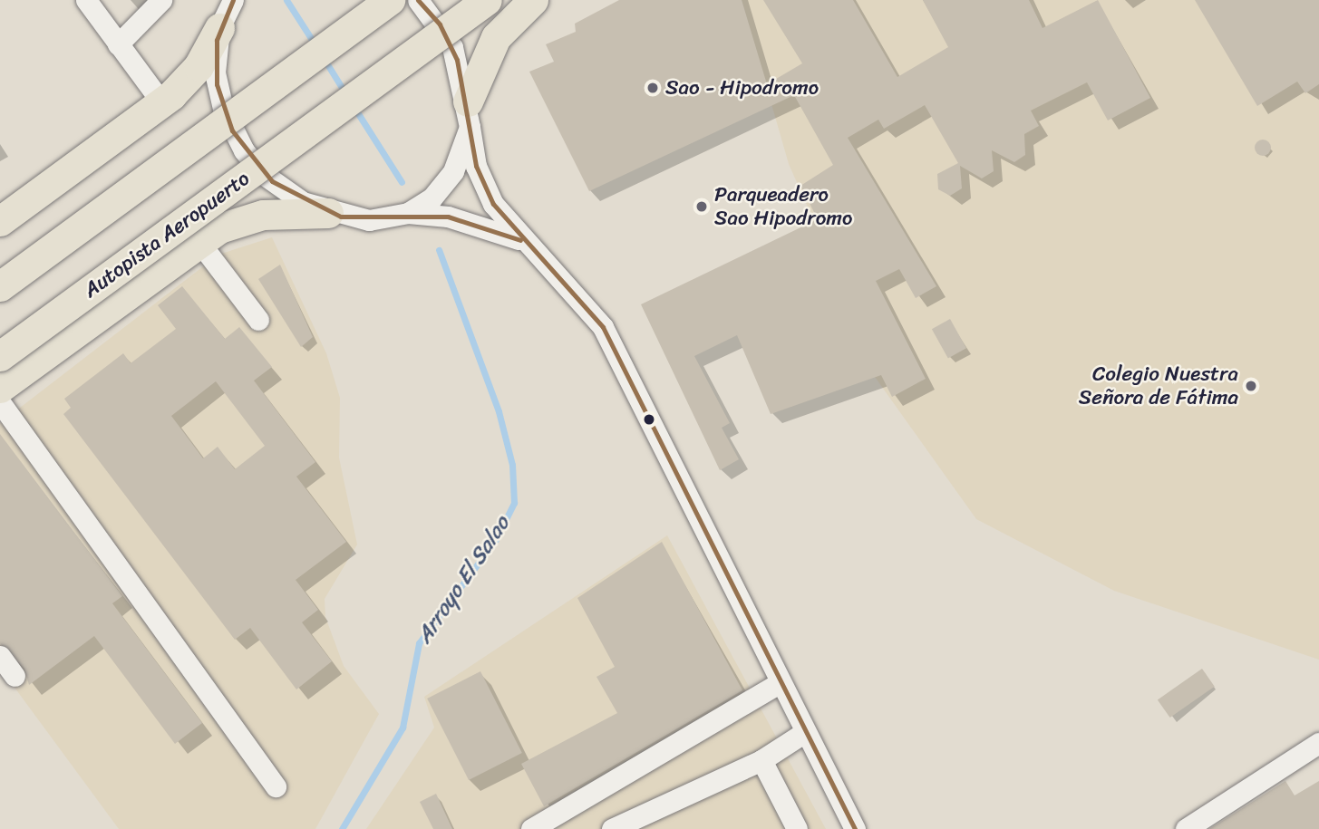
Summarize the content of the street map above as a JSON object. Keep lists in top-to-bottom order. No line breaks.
{"streets":{"highway":["Autopista Aeropuerto"]},"water":["Arroyo El Salao"],"places":["Sao - Hipodromo","Parqueadero Sao Hipodromo","Colegio Nuestra Señora de Fátima"]}
